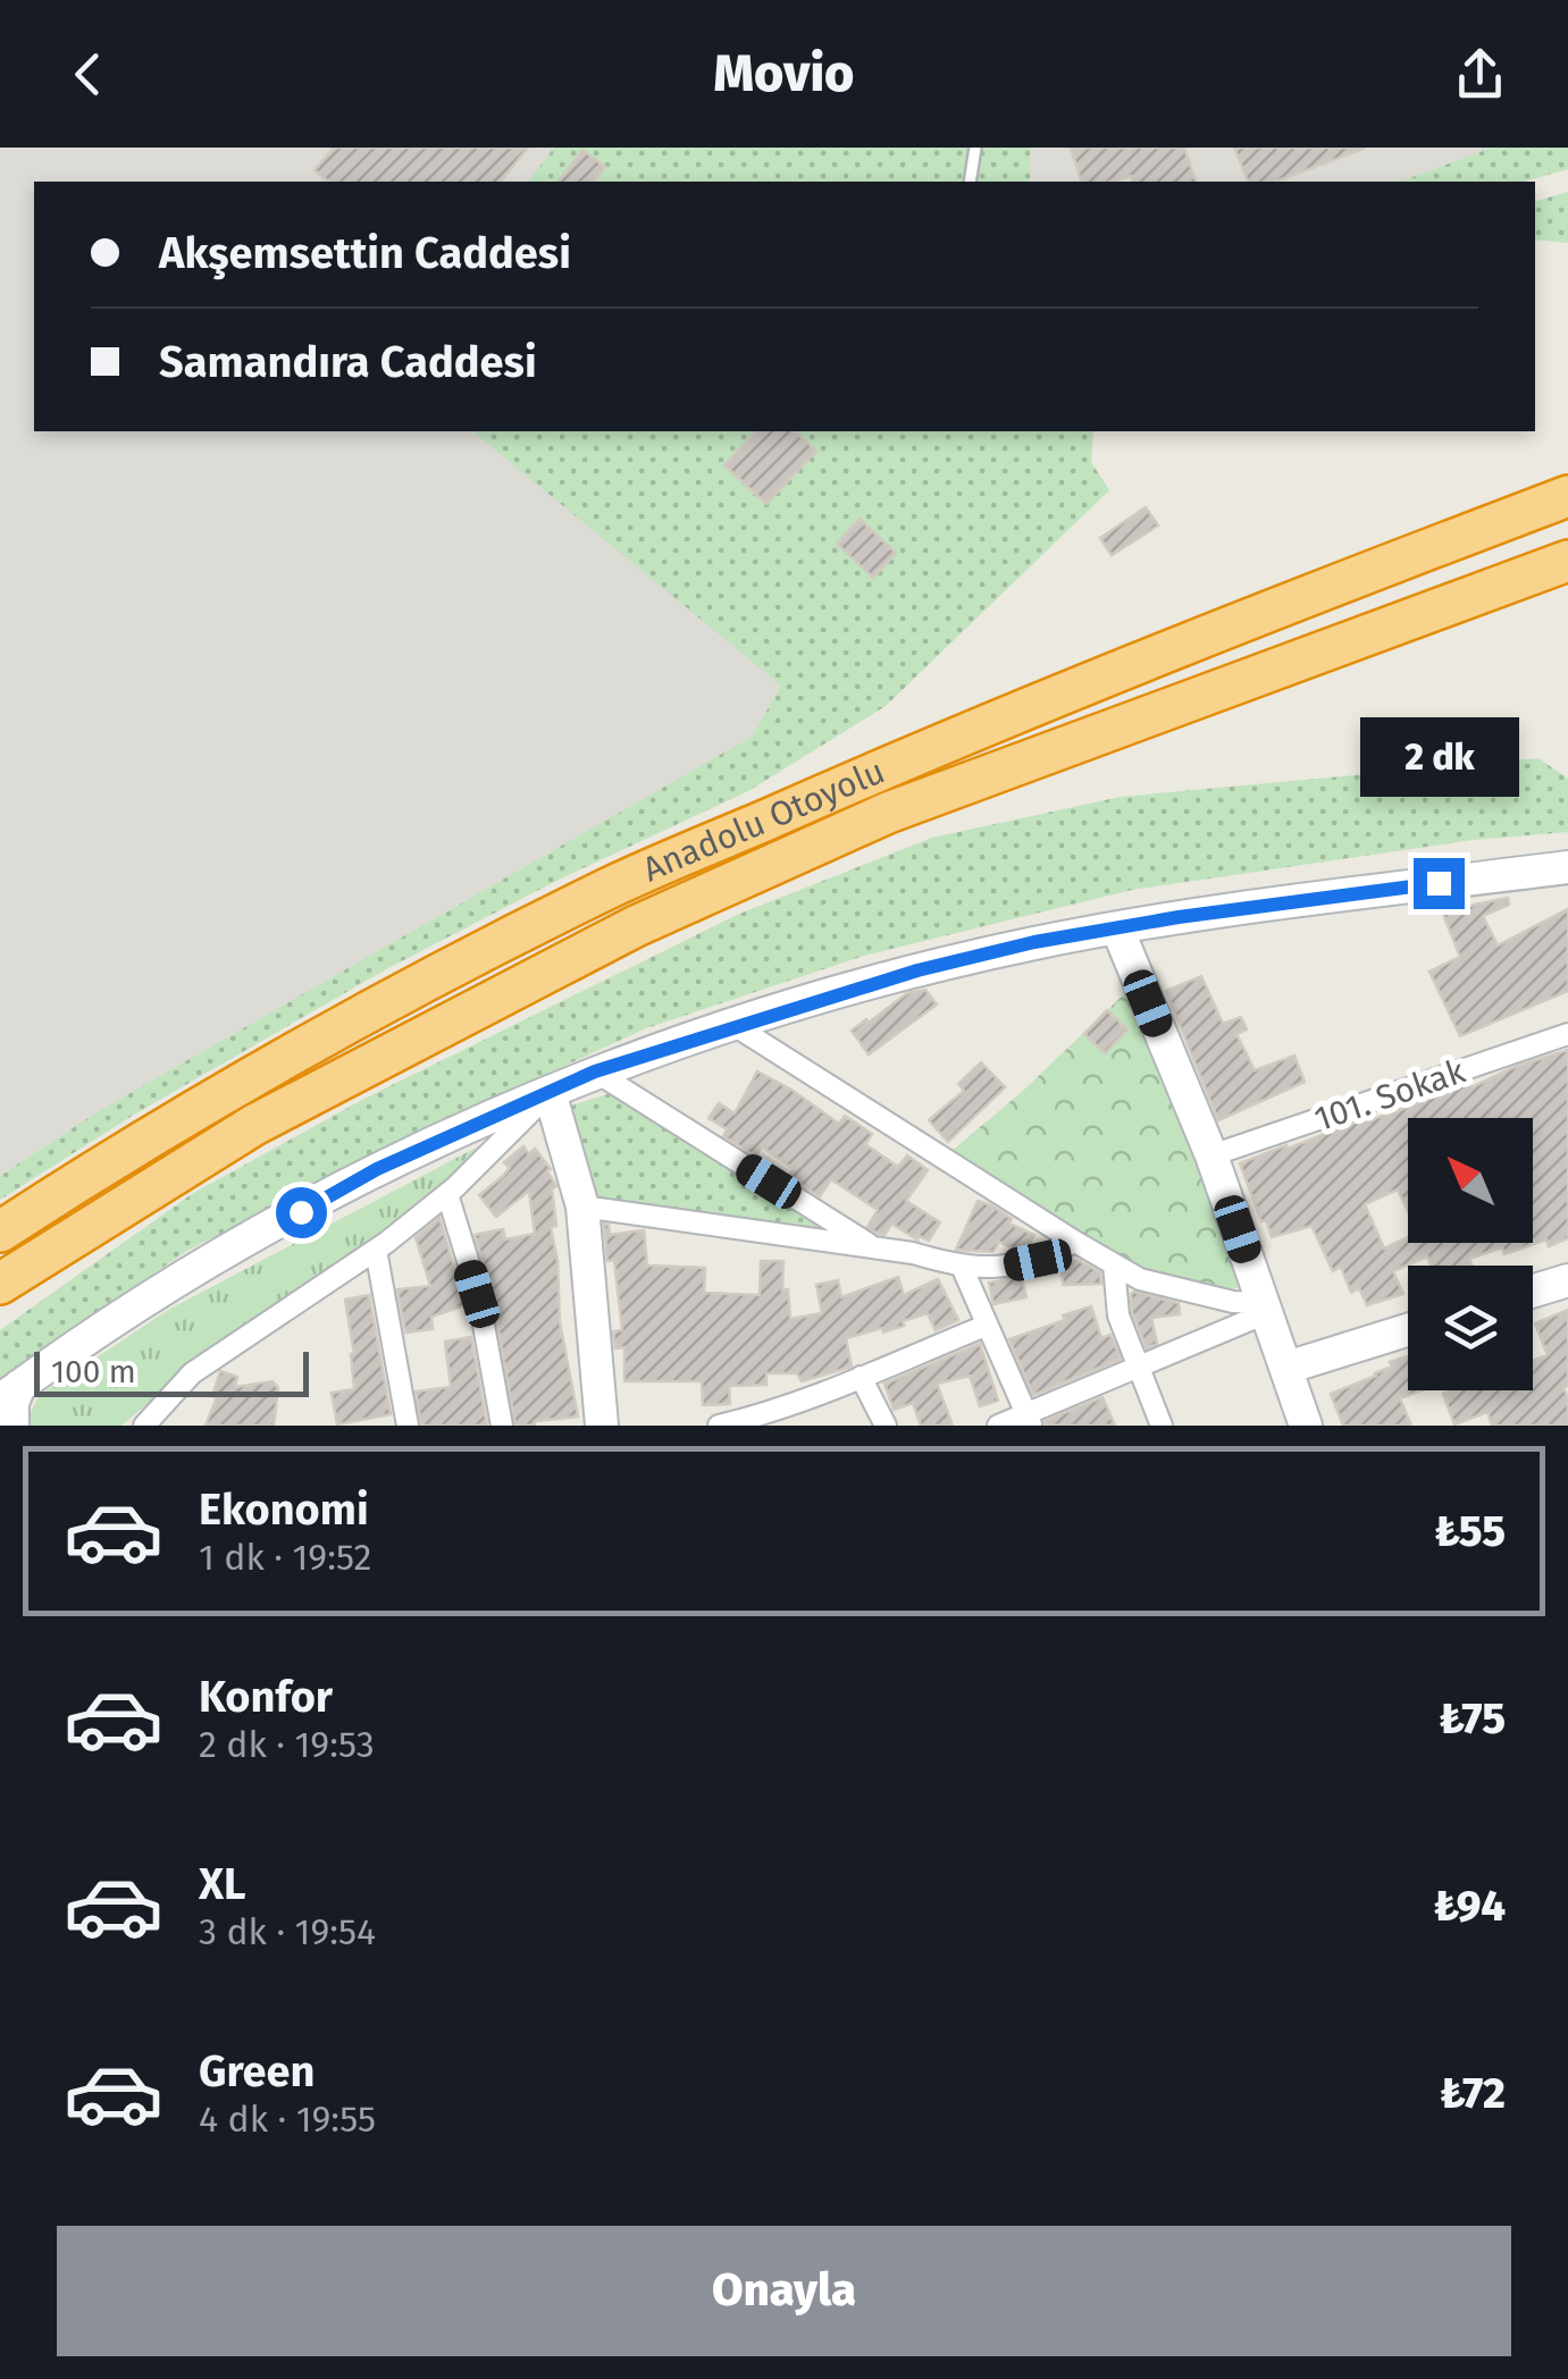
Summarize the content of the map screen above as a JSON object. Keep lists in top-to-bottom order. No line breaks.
{"streets":{"highway":["Anadolu Otoyolu"],"street":["101. Sokak"]},"scale_bar":"100 m","north":"top left","page":{"header":"Movio","banner":["Akşemsettin Caddesi","Samandıra Caddesi"],"bubble":"2 dk","scale":"100 m","list":[{"name":"Ekonomi","note":"1 dk · 19:52","value":"₺55"},{"name":"Konfor","note":"2 dk · 19:53","value":"₺75"},{"name":"XL","note":"3 dk · 19:54","value":"₺94"},{"name":"Green","note":"4 dk · 19:55","value":"₺72"}],"buttons":"Onayla"}}
